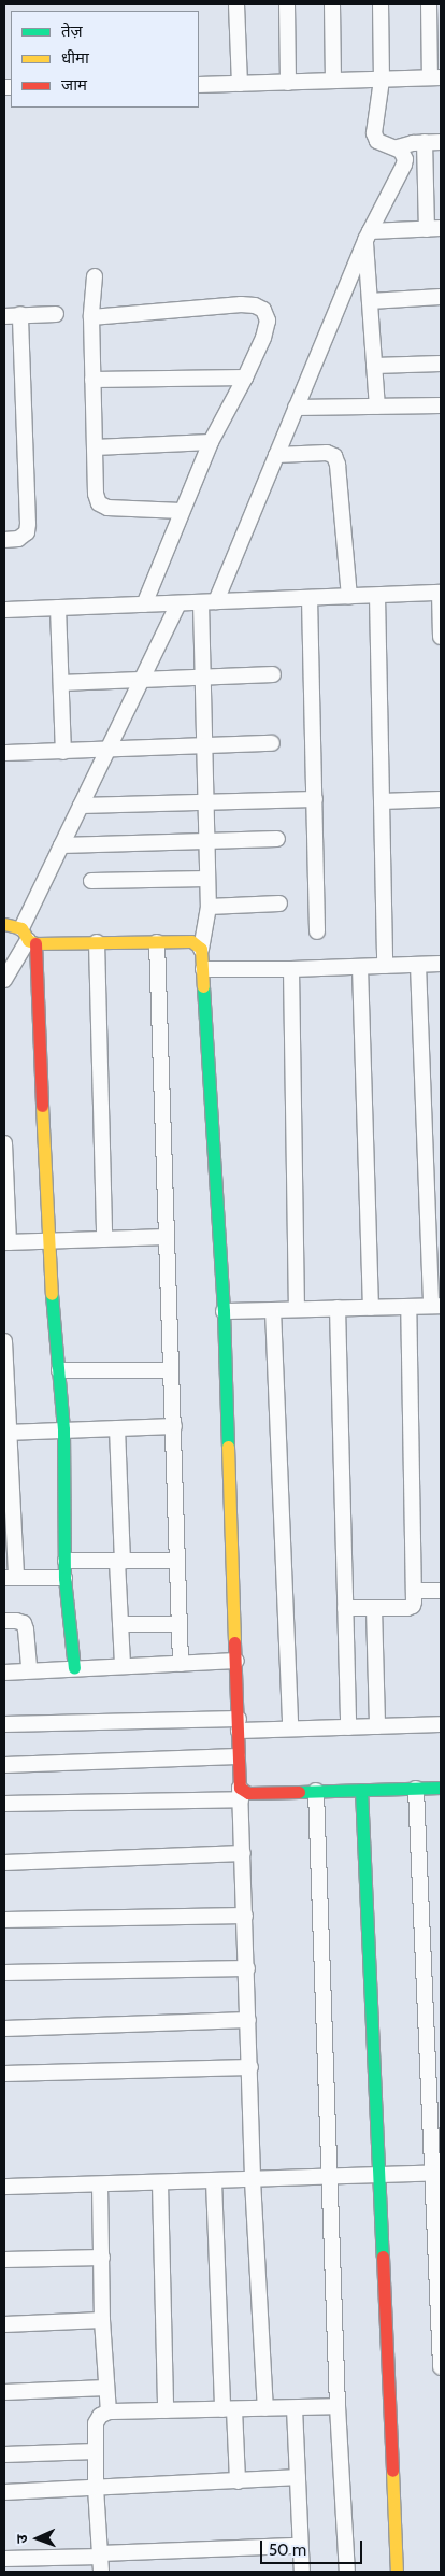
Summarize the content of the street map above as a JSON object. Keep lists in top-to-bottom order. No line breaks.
{"legend":["तेज़","धीमा","जाम"],"scale_bar":"50 m","north":"left"}
